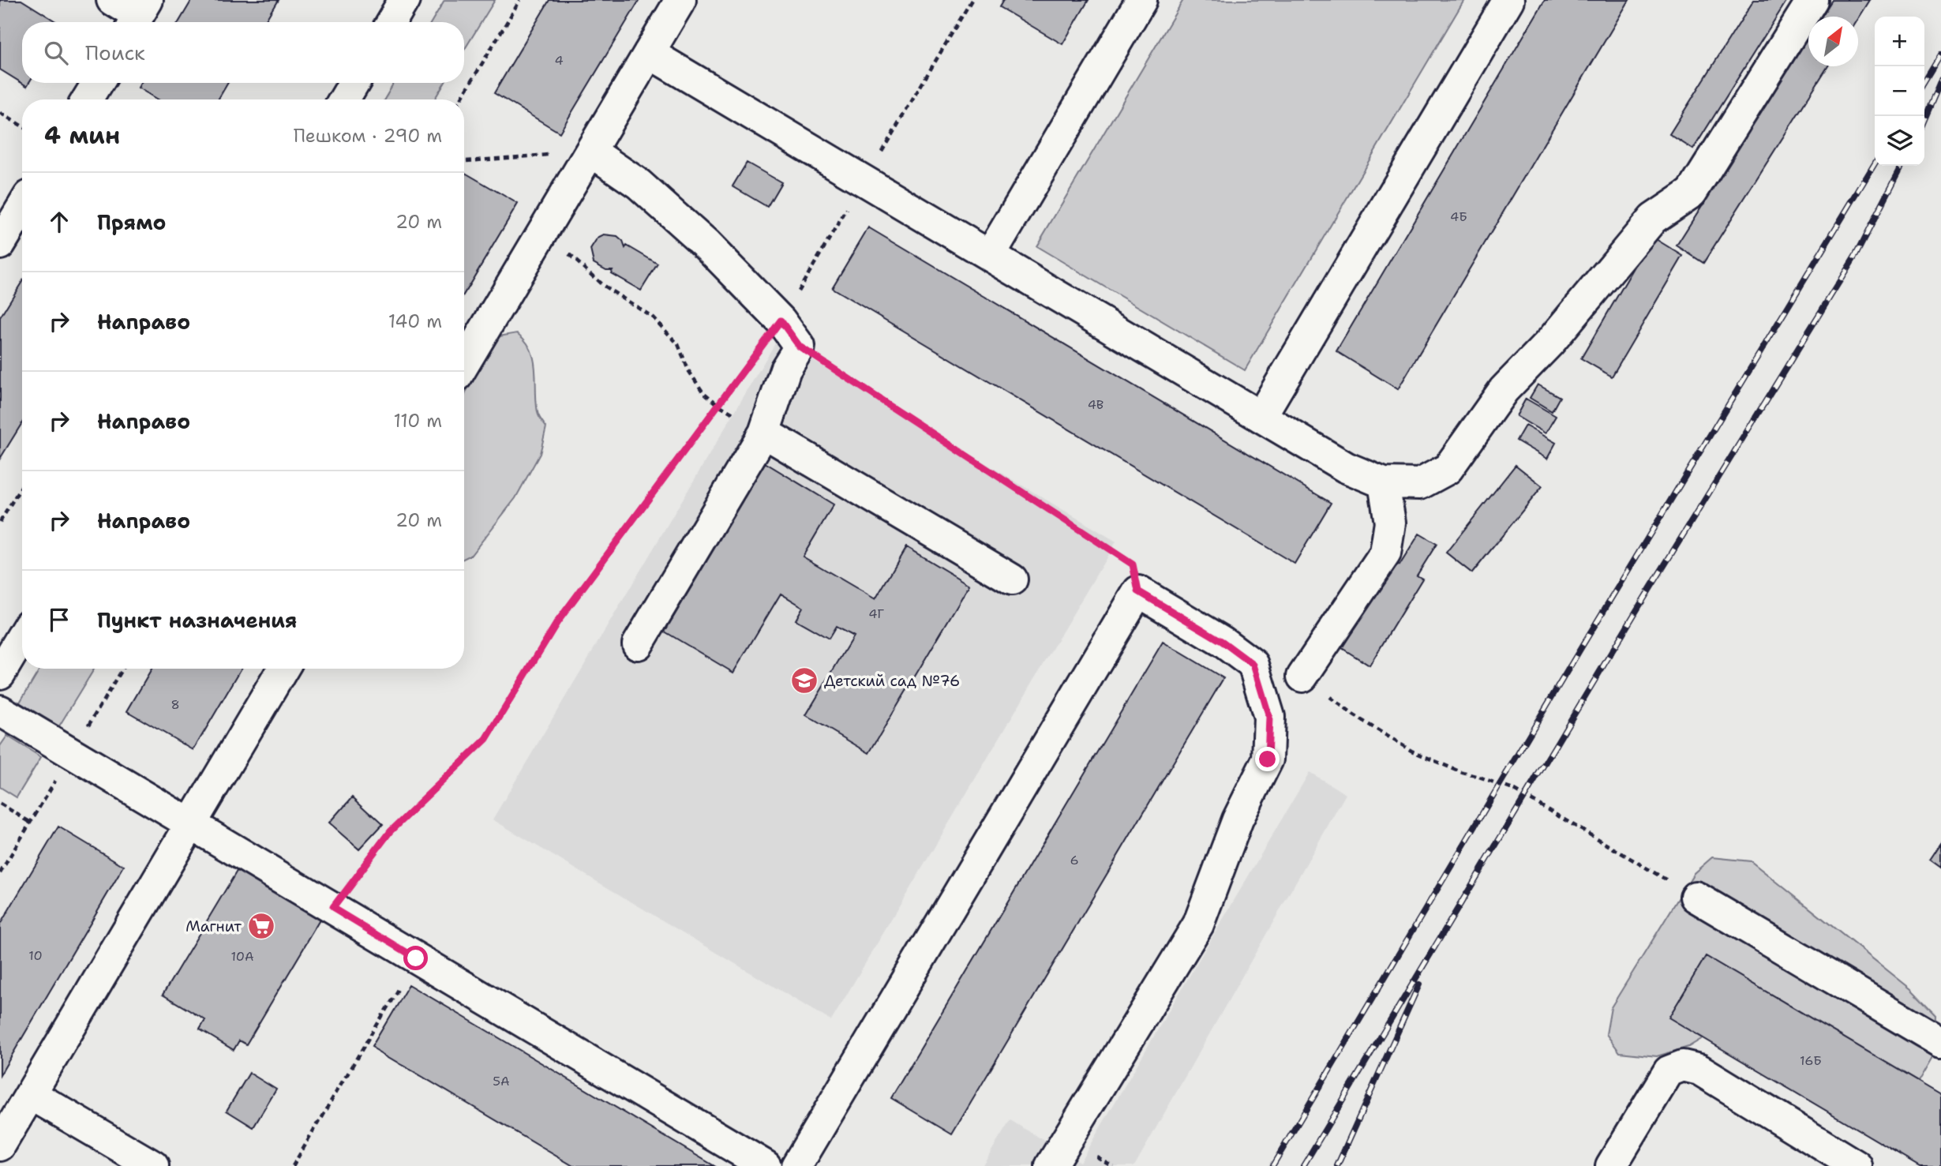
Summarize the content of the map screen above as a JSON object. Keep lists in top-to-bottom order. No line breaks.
{"places":{"school or university":["Детский сад №76"],"supermarket":["Магнит"]},"house_numbers":["4","4Б","4В","4Г","8","6","10","10А","16Б","5А"],"north":"top right","page":{"map_buttons":["+","−"],"search":"Поиск","heading":["4 мин","Пешком · 290 m"],"list":[["Прямо","20 m"],["Направо","140 m"],["Направо","110 m"],["Направо","20 m"],"Пункт назначения"]}}
